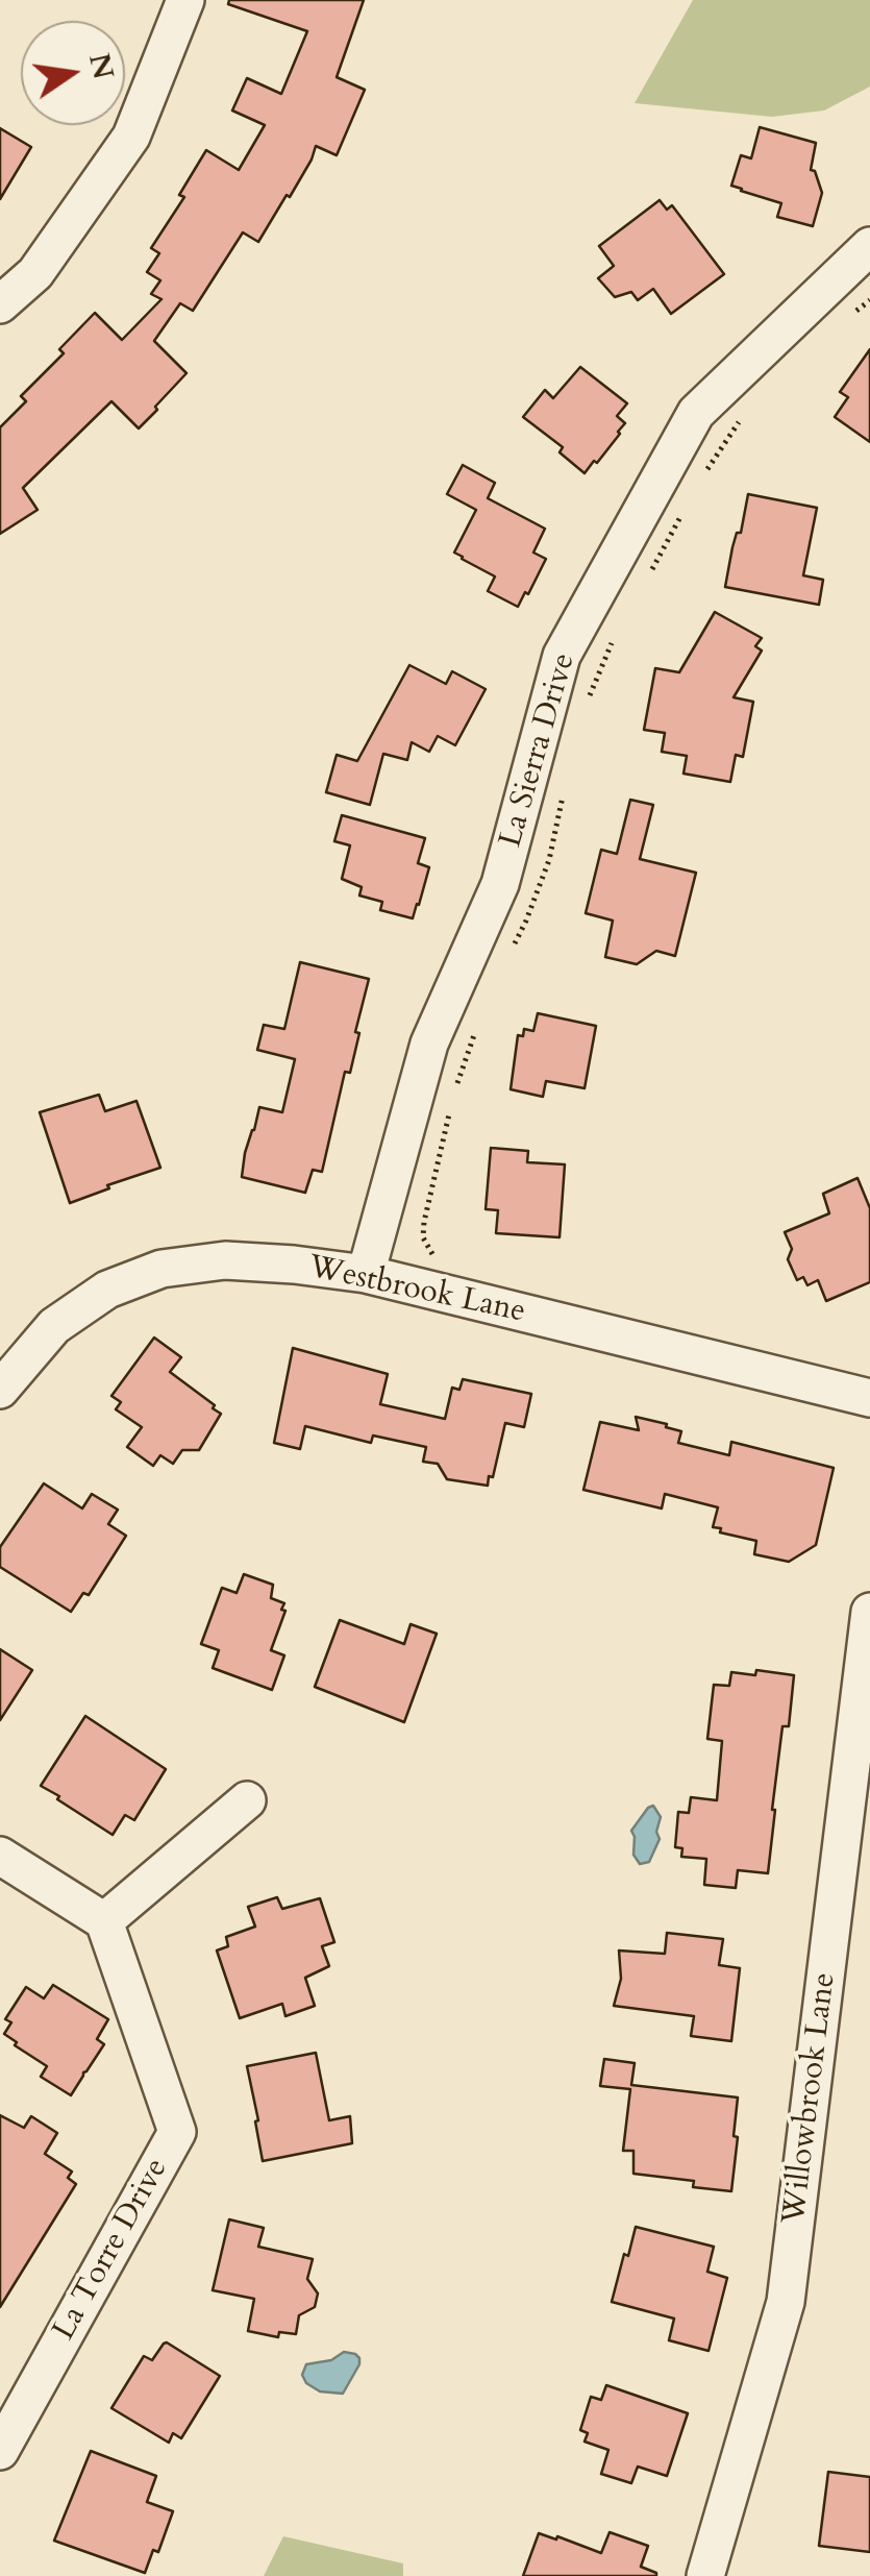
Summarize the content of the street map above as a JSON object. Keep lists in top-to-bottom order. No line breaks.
{"streets":{"street":["La Sierra Drive","Westbrook Lane","Willowbrook Lane","La Torre Drive"]},"crossings":[["La Sierra Drive","Westbrook Lane"]],"north":"right"}
